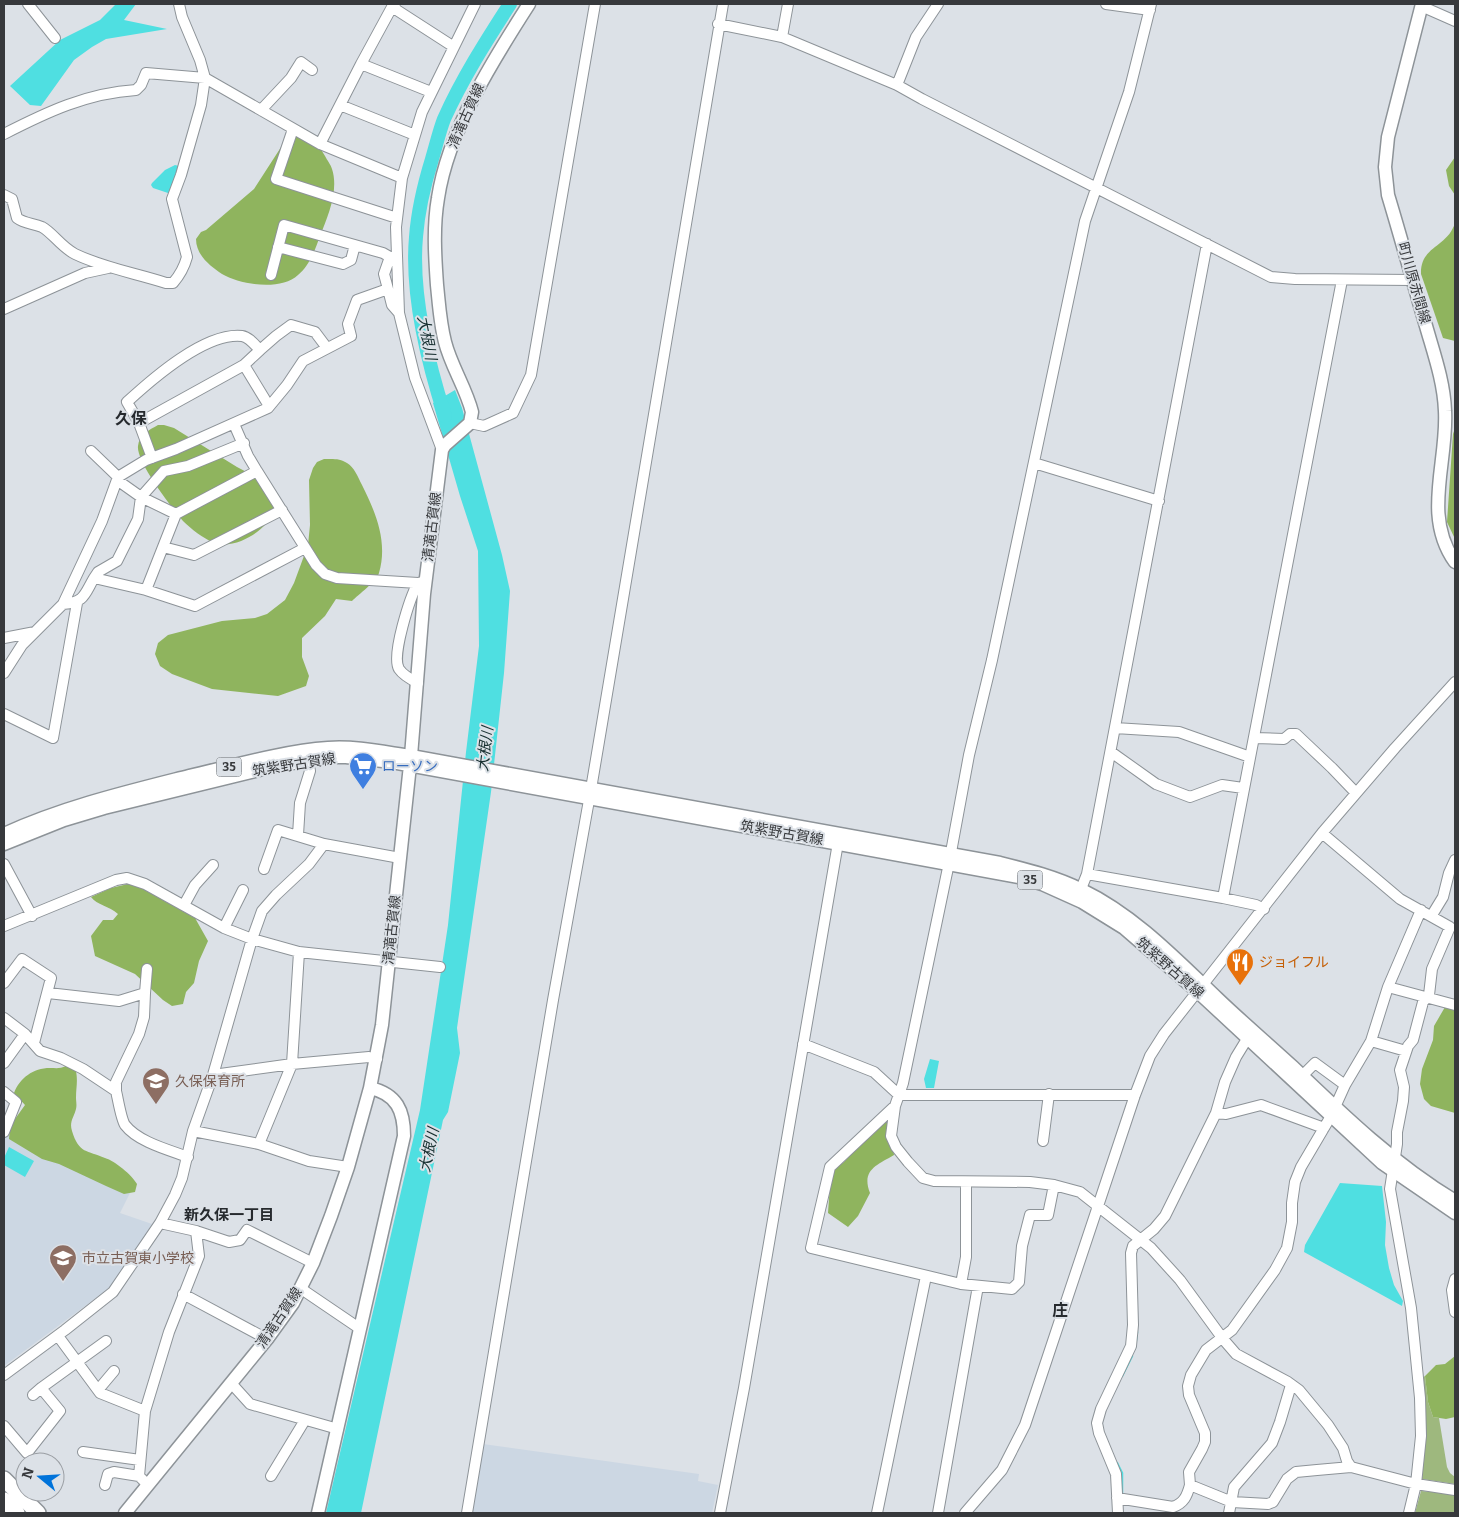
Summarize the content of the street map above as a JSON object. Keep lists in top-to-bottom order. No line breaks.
{"streets":{"main road":["清滝古賀線","町川原赤間線","筑紫野古賀線","35"]},"crossings":[["清滝古賀線","筑紫野古賀線"]],"districts":["久保","新久保一丁目","庄"],"water":["大根川"],"places":{"supermarket":["ローソン"],"restaurant":["ジョイフル"],"school or university":["久保保育所","市立古賀東小学校"]},"north":"left"}
